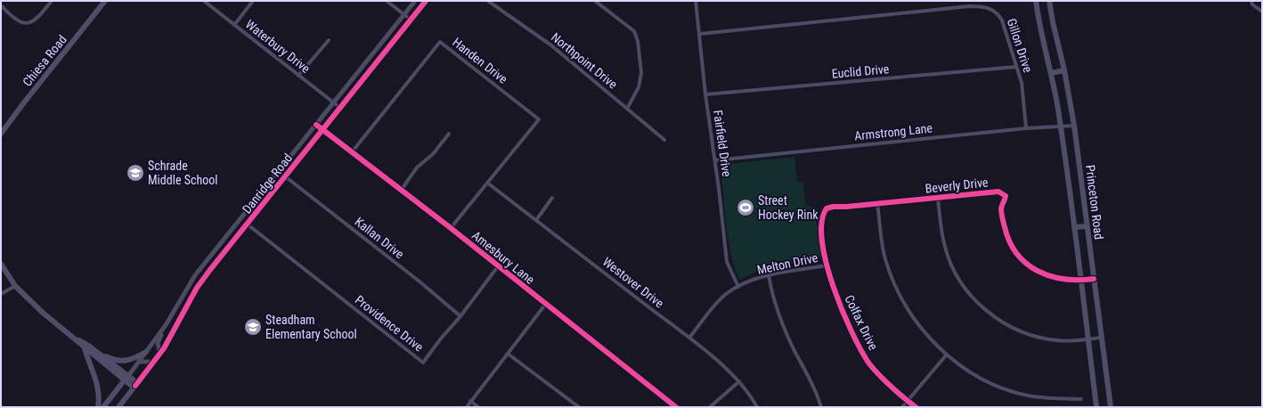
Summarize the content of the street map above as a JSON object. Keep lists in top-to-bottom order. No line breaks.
{"streets":{"main road":["Chiesa Road","Princeton Road"],"street":["Gillon Drive","Waterbury Drive","Handen Drive","Northpoint Drive","Euclid Drive","Armstrong Lane","Fairfield Drive","Danridge Road","Beverly Drive","Kallan Drive","Amesbury Lane","Melton Drive","Westover Drive","Colfax Drive","Providence Drive"]},"crossings":[["Gillon Drive","Euclid Drive"],["Gillon Drive","Armstrong Lane"],["Gillon Drive","Fairfield Drive"],["Waterbury Drive","Danridge Road"],["Handen Drive","Amesbury Lane"],["Handen Drive","Westover Drive"],["Euclid Drive","Fairfield Drive"],["Armstrong Lane","Fairfield Drive"],["Armstrong Lane","Princeton Road"],["Fairfield Drive","Melton Drive"],["Danridge Road","Kallan Drive"],["Danridge Road","Amesbury Lane"],["Danridge Road","Providence Drive"],["Beverly Drive","Princeton Road"],["Beverly Drive","Colfax Drive"],["Kallan Drive","Providence Drive"],["Amesbury Lane","Providence Drive"],["Melton Drive","Westover Drive"],["Melton Drive","Colfax Drive"]],"places":{"school or university":["Schrade Middle School","Steadham Elementary School"],"sports":["Street Hockey Rink"]}}
